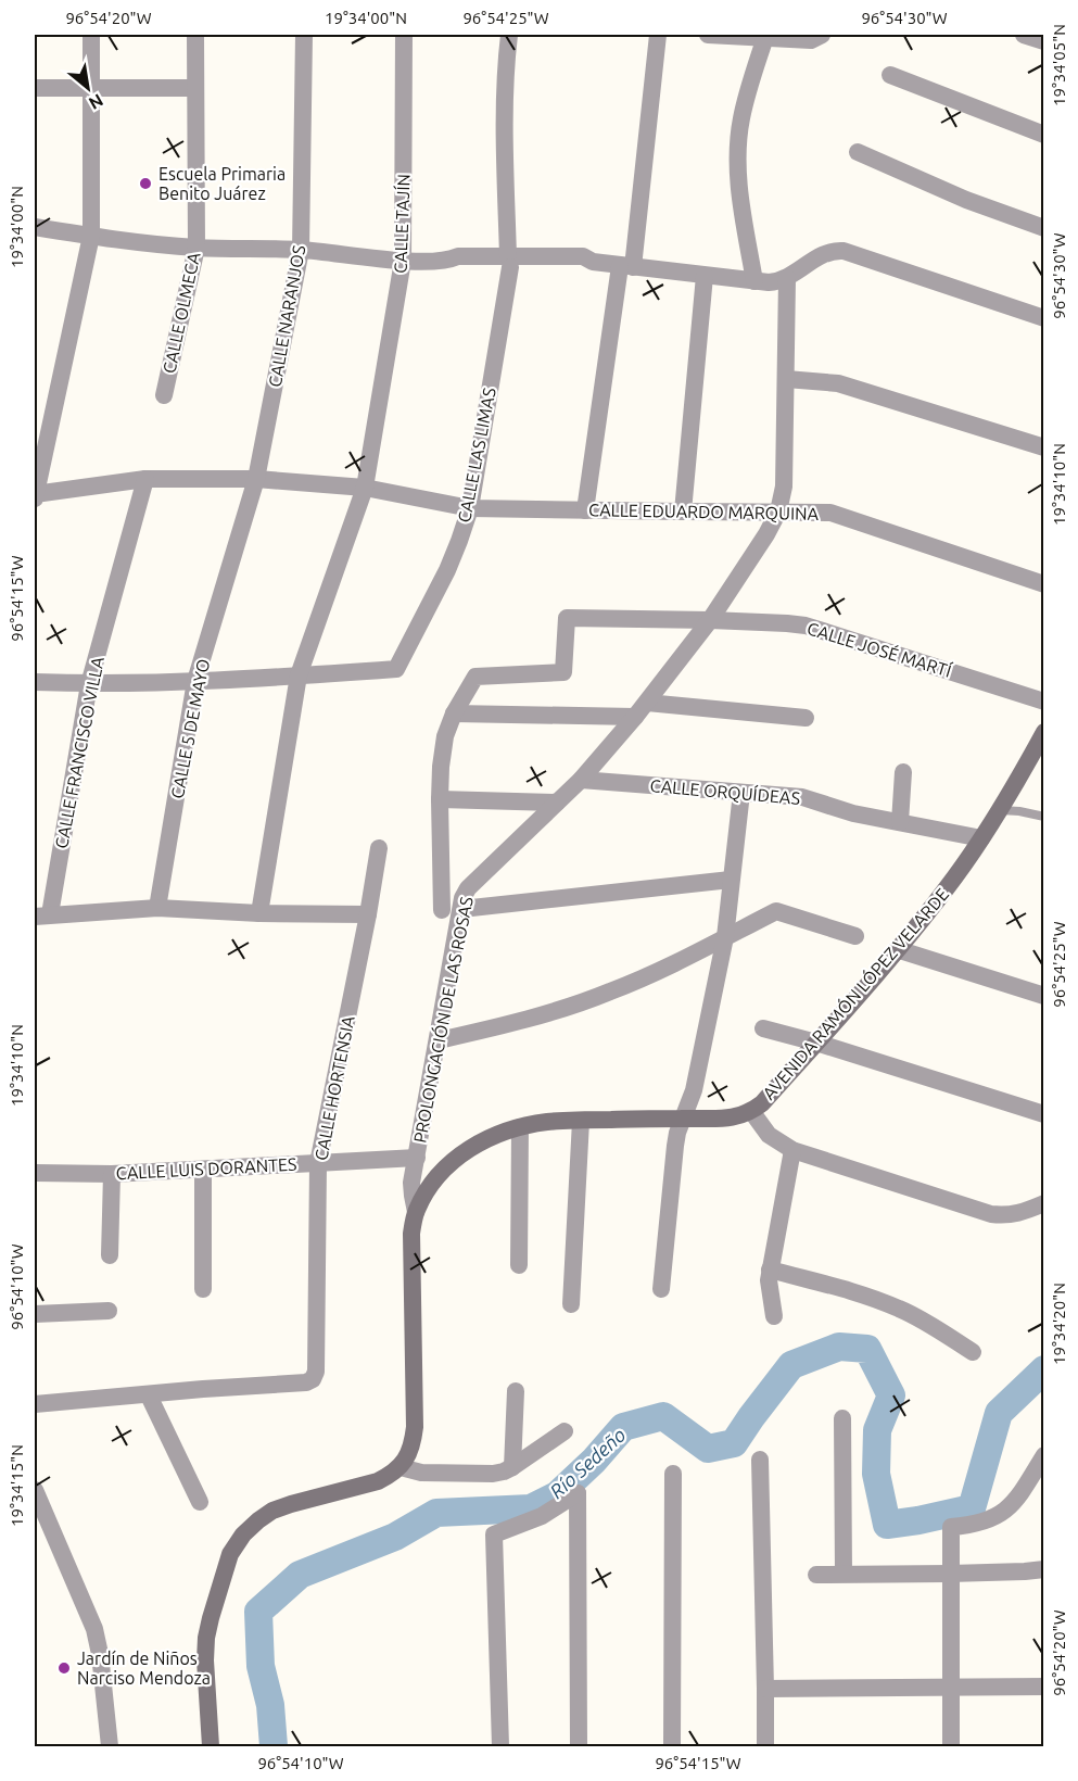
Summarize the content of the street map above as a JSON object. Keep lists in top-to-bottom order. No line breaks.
{"streets":{"main road":["AVENIDA RAMÓN LÓPEZ VELARDE"],"street":["CALLE TAJÍN","CALLE OLMECA","CALLE NARANJOS","CALLE LAS LIMAS","CALLE EDUARDO MARQUINA","CALLE JOSÉ MARTÍ","CALLE 5 DE MAYO","CALLE FRANCISCO VILLA","CALLE ORQUÍDEAS","PROLONGACIÓN DE LAS ROSAS","CALLE HORTENSIA","CALLE LUIS DORANTES"]},"crossings":[["CALLE TAJÍN","CALLE LAS LIMAS"],["CALLE TAJÍN","CALLE EDUARDO MARQUINA"],["CALLE NARANJOS","CALLE EDUARDO MARQUINA"],["CALLE NARANJOS","CALLE 5 DE MAYO"],["CALLE LAS LIMAS","CALLE EDUARDO MARQUINA"],["CALLE EDUARDO MARQUINA","CALLE 5 DE MAYO"],["CALLE EDUARDO MARQUINA","CALLE FRANCISCO VILLA"],["CALLE EDUARDO MARQUINA","PROLONGACIÓN DE LAS ROSAS"],["CALLE JOSÉ MARTÍ","PROLONGACIÓN DE LAS ROSAS"],["CALLE ORQUÍDEAS","AVENIDA RAMÓN LÓPEZ VELARDE"],["CALLE ORQUÍDEAS","PROLONGACIÓN DE LAS ROSAS"],["AVENIDA RAMÓN LÓPEZ VELARDE","PROLONGACIÓN DE LAS ROSAS"],["PROLONGACIÓN DE LAS ROSAS","CALLE LUIS DORANTES"],["CALLE HORTENSIA","CALLE LUIS DORANTES"]],"water":["Río Sedeño"],"places":["Escuela Primaria Benito Juárez","Jardín de Niños Narciso Mendoza"],"north":"bottom right","coordinates":["96°54'20\"W","19°34'00\"N","96°54'25\"W","96°54'30\"W","19°34'05\"N","19°34'10\"N","96°54'15\"W","96°54'10\"W","19°34'20\"N","19°34'15\"N"]}
